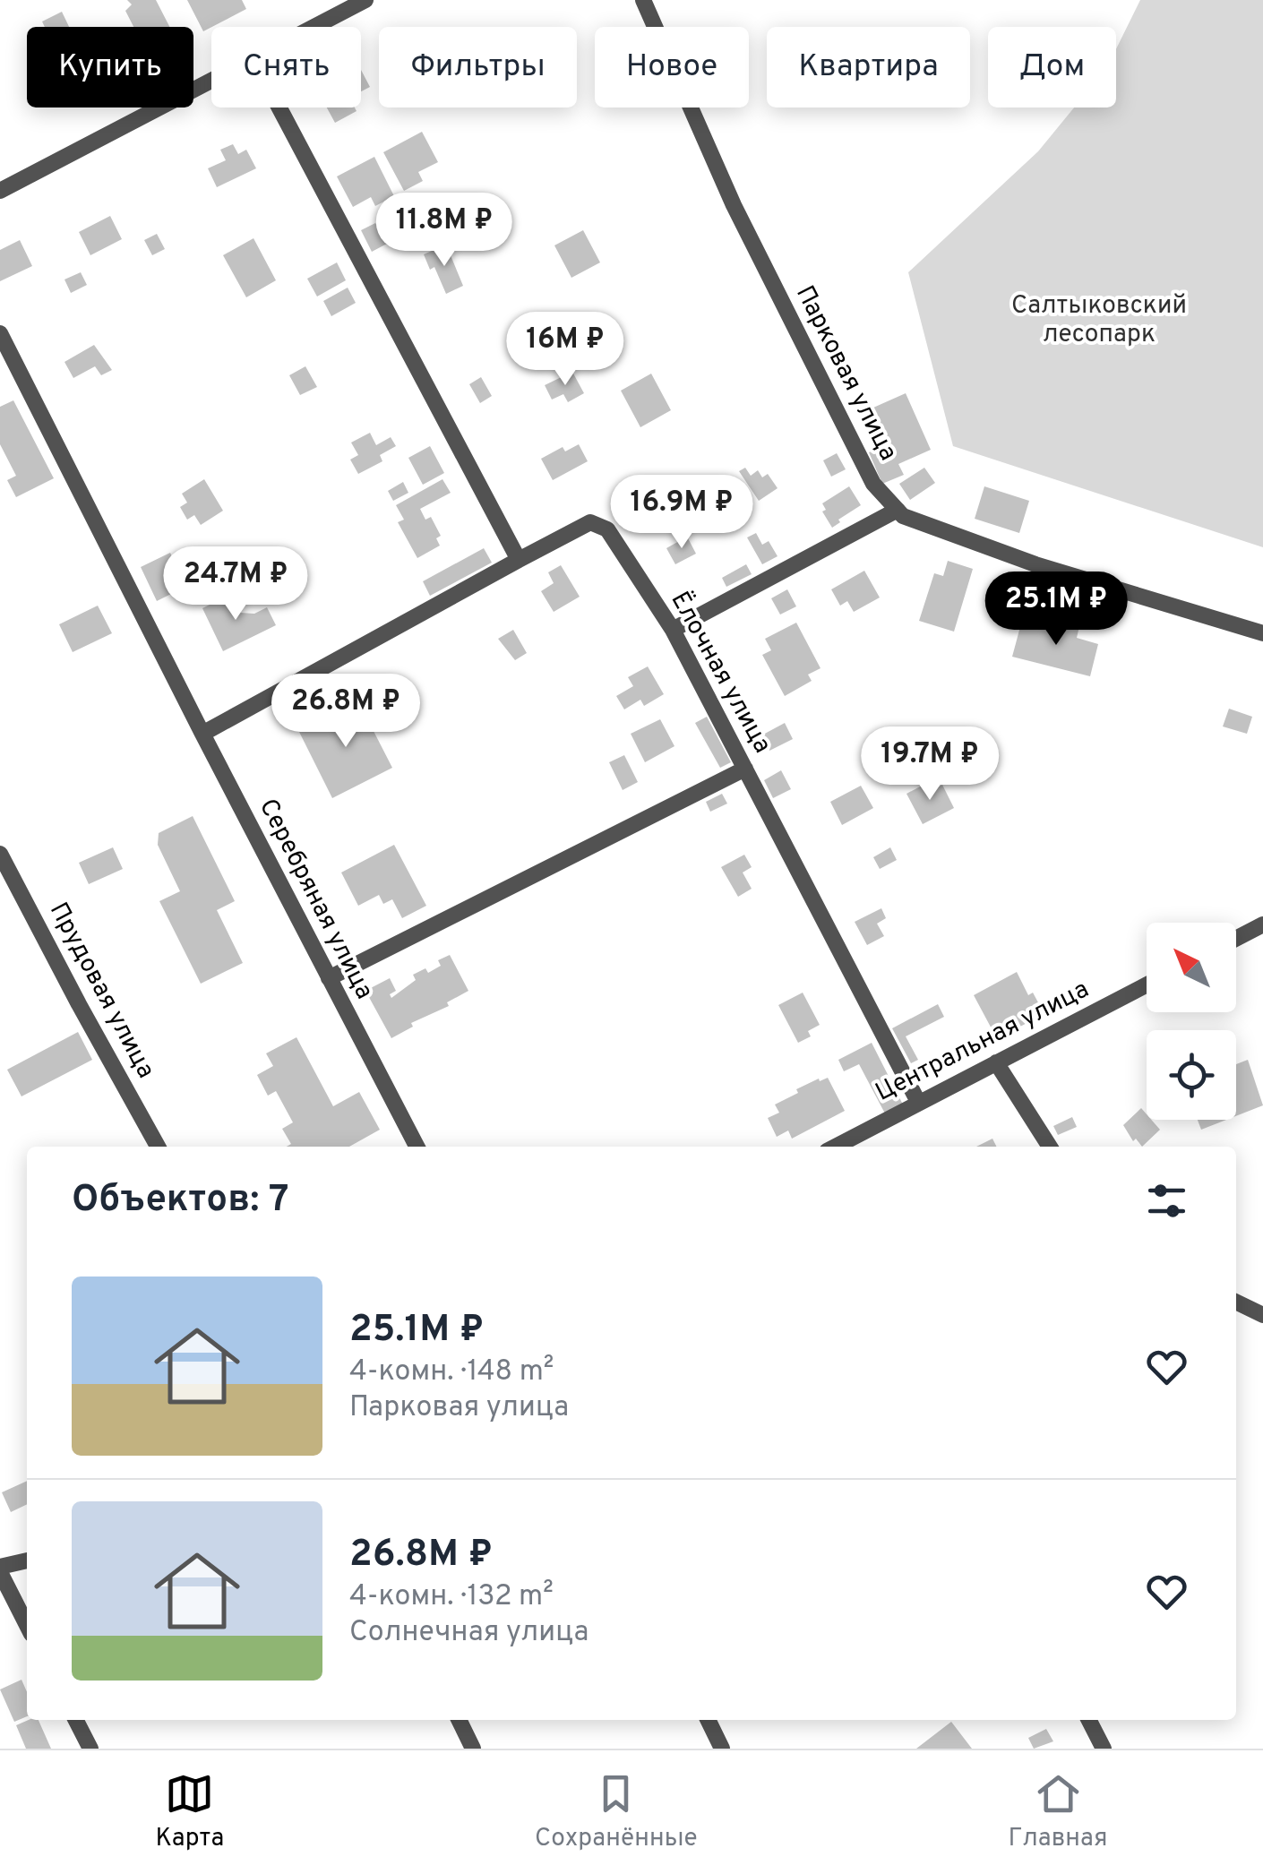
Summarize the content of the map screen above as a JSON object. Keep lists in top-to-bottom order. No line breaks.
{"streets":{"street":["Парковая улица","Ёлочная улица","Серебряная улица","Прудовая улица","Центральная улица"]},"crossings":[["Ёлочная улица","Центральная улица"]],"parks":["Салтыковский лесопарк"],"north":"top left","page":{"chip":["Купить","Снять","Фильтры","Новое","Квартира","Дом"],"price":["11.8M ₽","16M ₽","16.9M ₽","24.7M ₽","25.1M ₽","26.8M ₽","19.7M ₽"],"heading":"Объектов: 7","list":[{"name":"25.1M ₽","note":"4-комн. · 148 m² · Парковая улица"},{"name":"26.8M ₽","note":"4-комн. · 132 m² · Солнечная улица"}],"tabs":["Карта","Сохранённые","Главная"]}}
